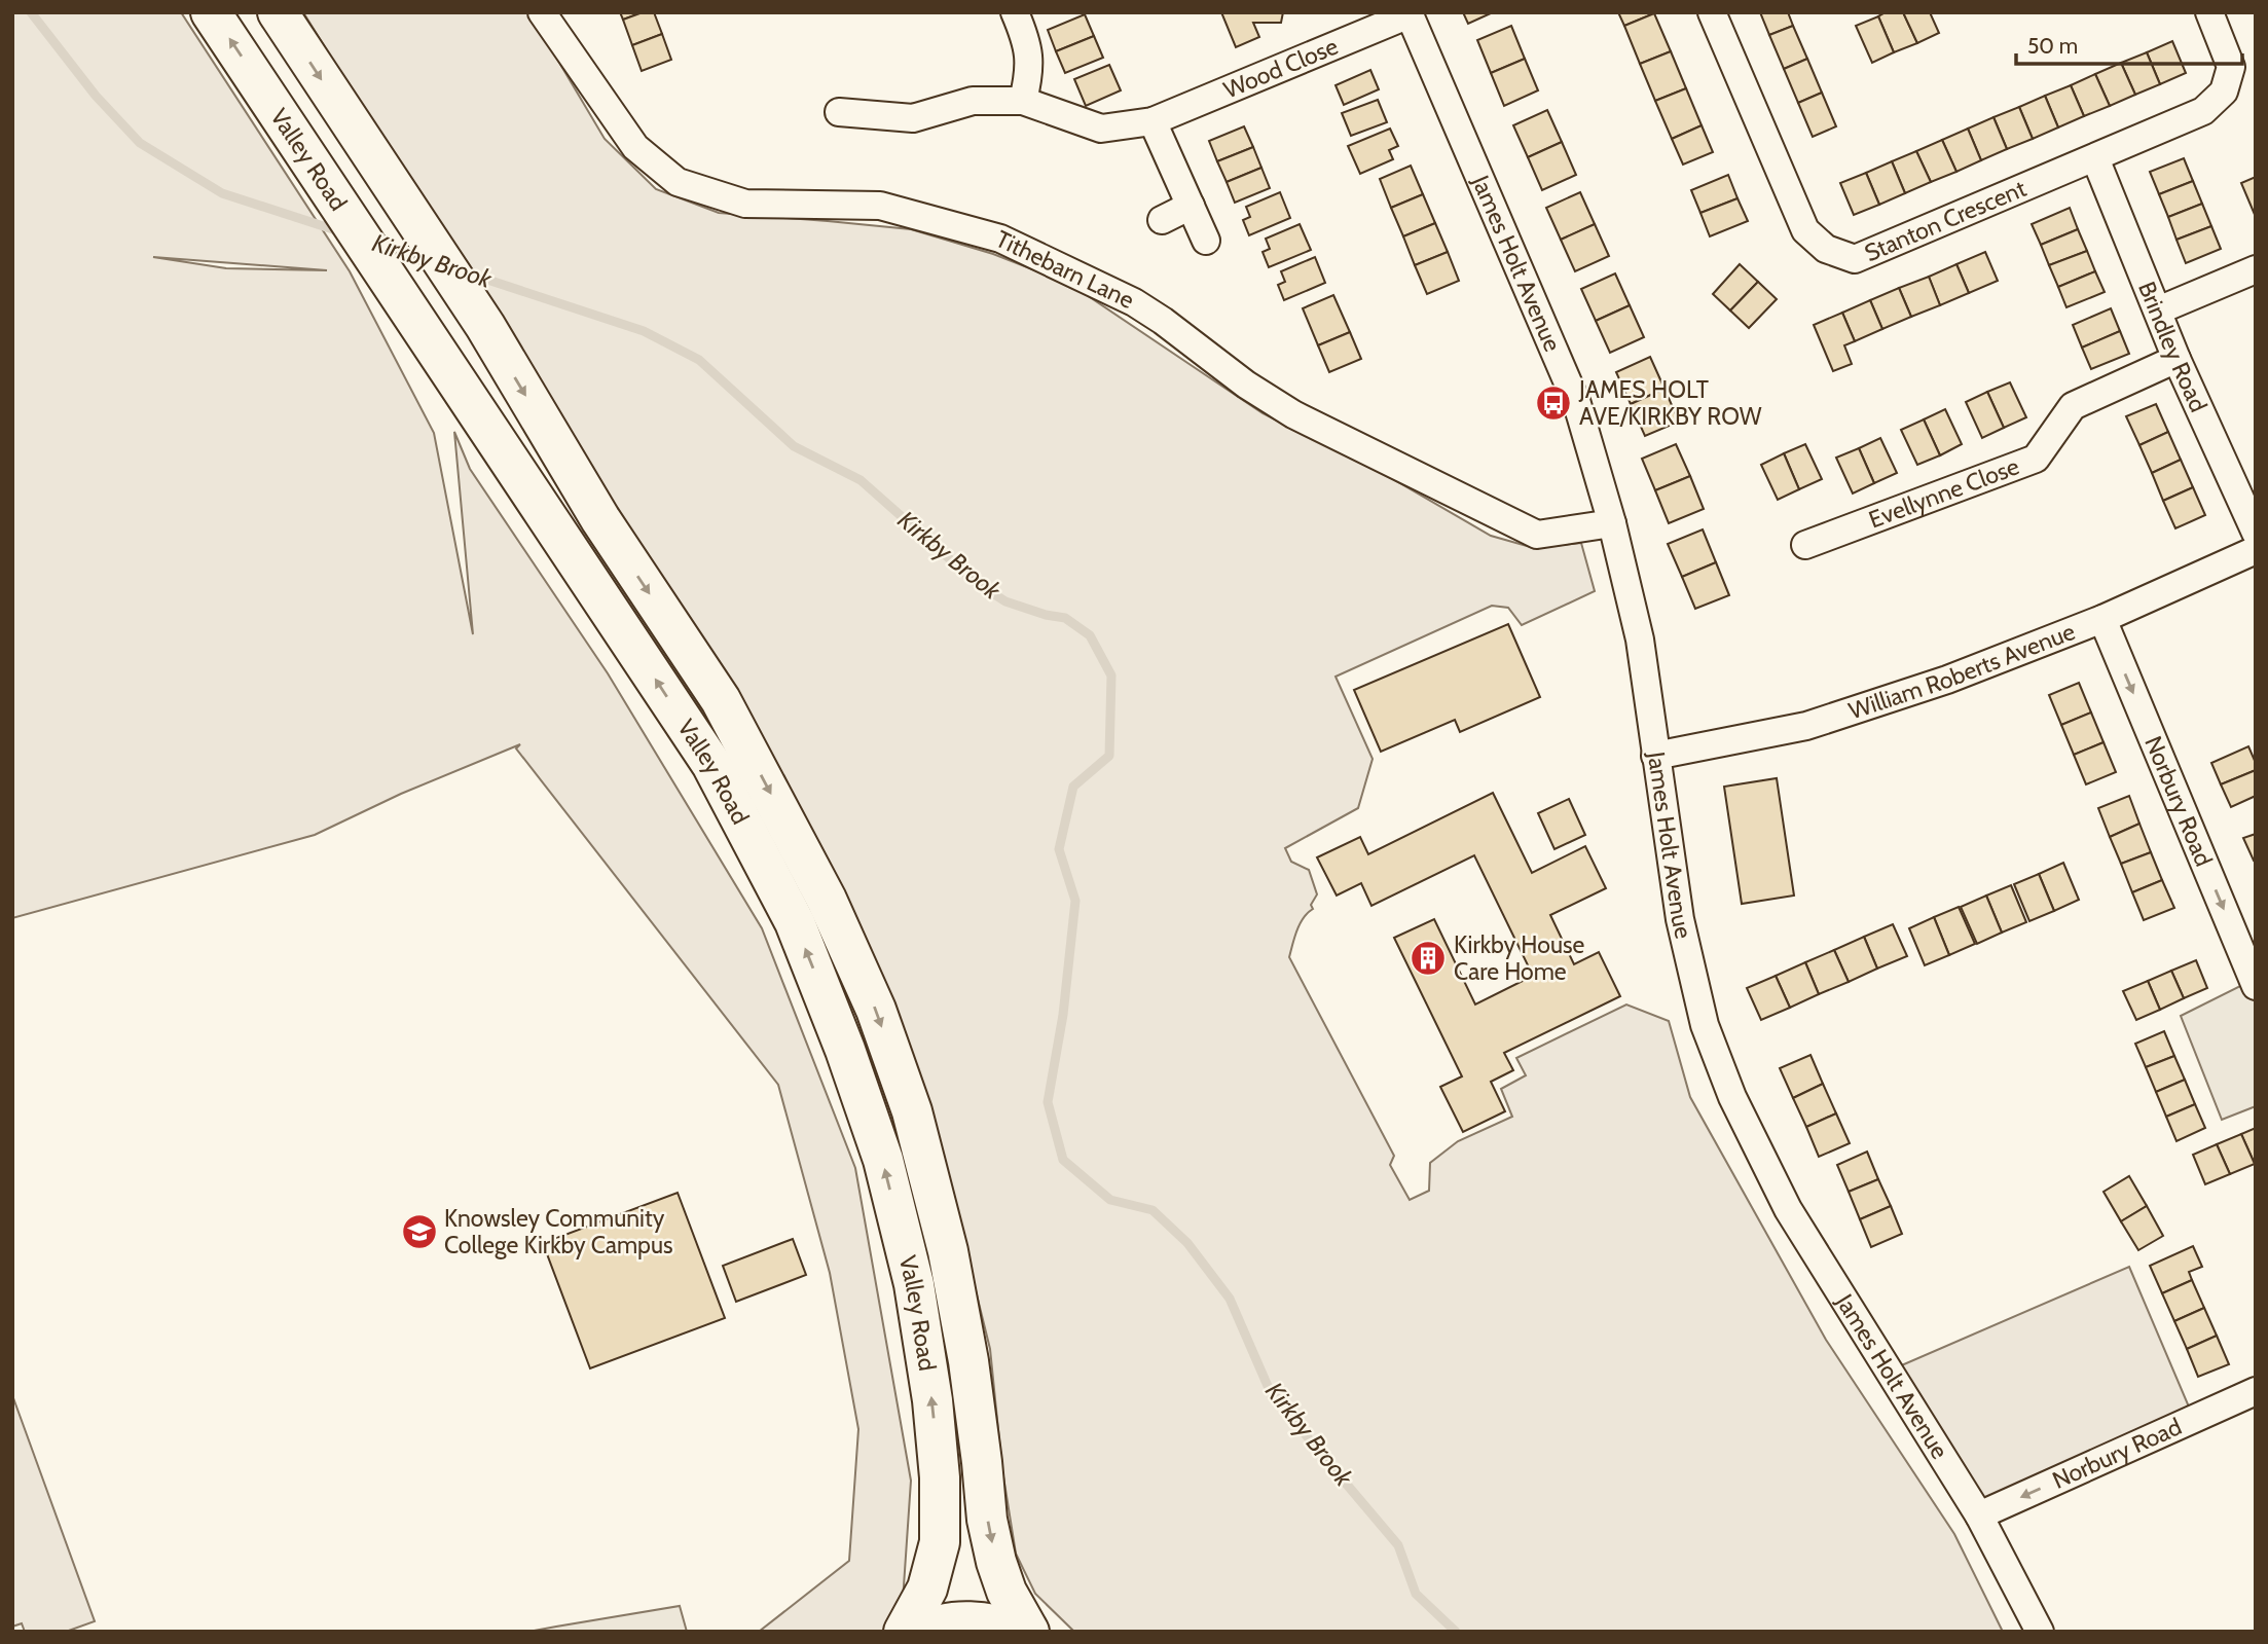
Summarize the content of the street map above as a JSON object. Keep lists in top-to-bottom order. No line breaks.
{"streets":{"main road":["Valley Road"],"street":["Wood Close","Stanton Crescent","James Holt Avenue","Tithebarn Lane","Brindley Road","Evellynne Close","William Roberts Avenue","Norbury Road"]},"crossings":[["Wood Close","James Holt Avenue"],["Stanton Crescent","Brindley Road"],["James Holt Avenue","Tithebarn Lane"],["James Holt Avenue","William Roberts Avenue"],["James Holt Avenue","Norbury Road"],["Brindley Road","Evellynne Close"],["William Roberts Avenue","Norbury Road"]],"water":["Kirkby Brook"],"places":{"bus stop":["JAMES HOLT AVE/KIRKBY ROW"],"building":["Kirkby House Care Home"],"school or university":["Knowsley Community College Kirkby Campus"]},"scale_bar":"50 m"}
